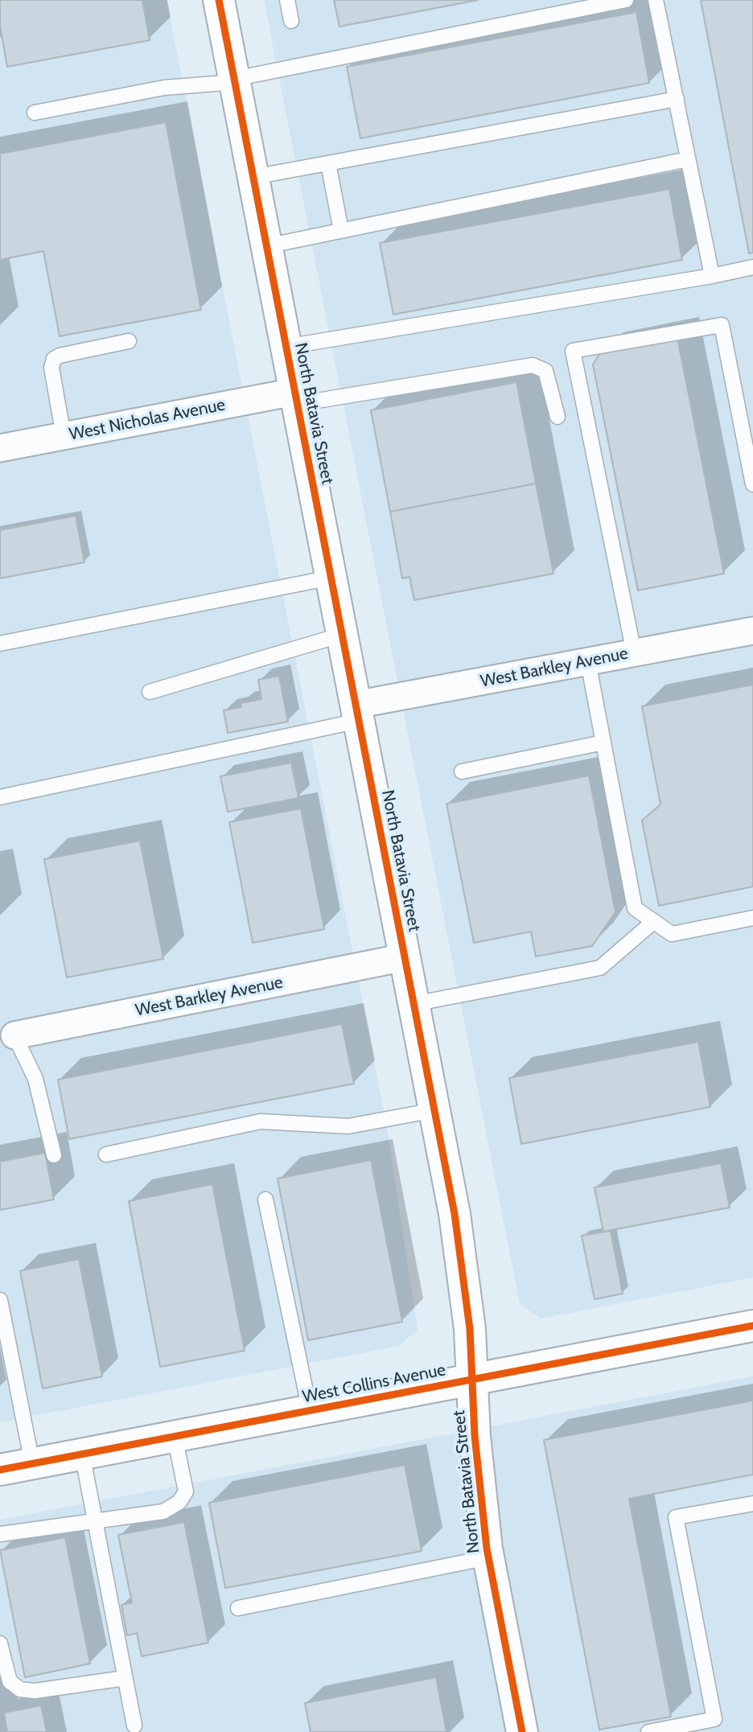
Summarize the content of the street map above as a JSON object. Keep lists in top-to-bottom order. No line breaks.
{"streets":{"street":["North Batavia Street","West Nicholas Avenue","West Barkley Avenue","West Collins Avenue"]},"crossings":[["North Batavia Street","West Nicholas Avenue"],["North Batavia Street","West Barkley Avenue"],["North Batavia Street","West Collins Avenue"]]}
